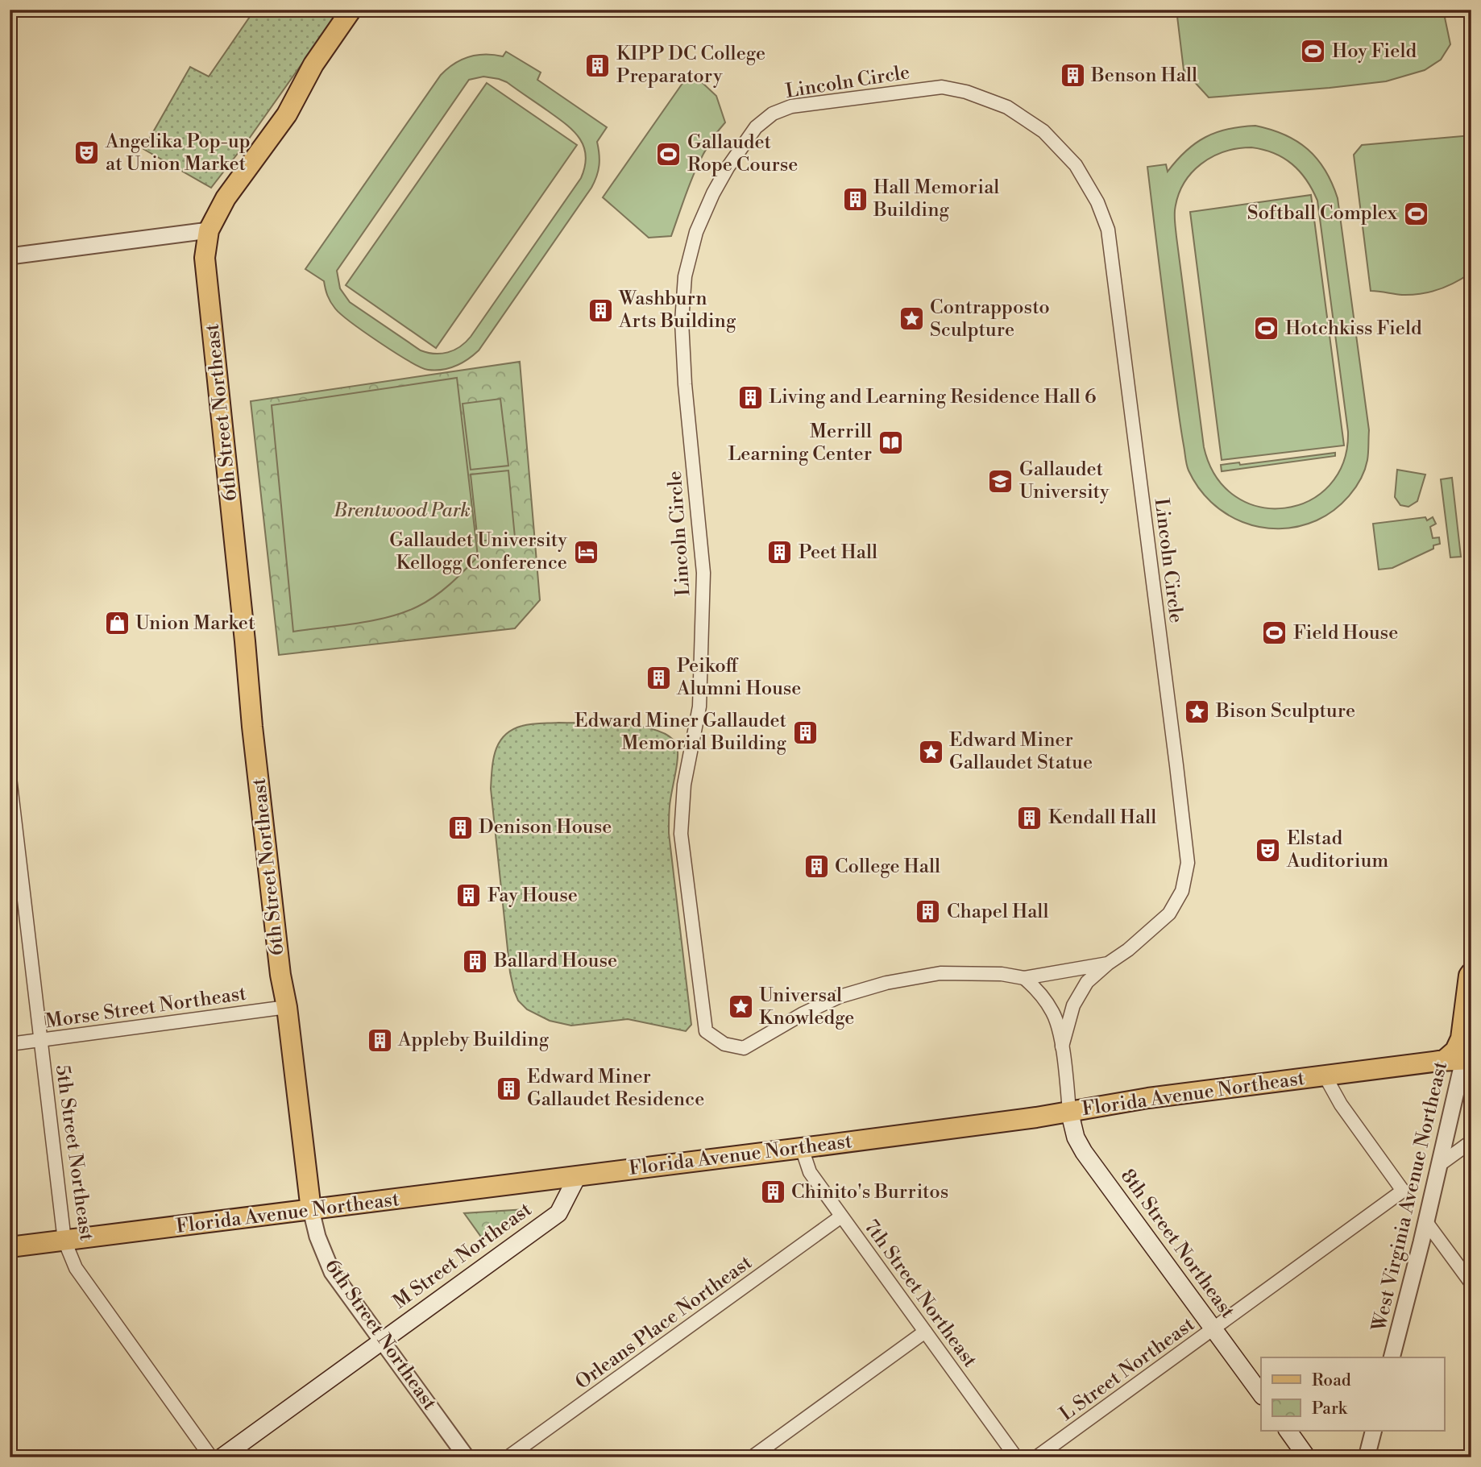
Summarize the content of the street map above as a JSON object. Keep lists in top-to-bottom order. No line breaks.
{"streets":{"main road":["6th Street Northeast","Florida Avenue Northeast","8th Street Northeast","M Street Northeast"],"street":["Lincoln Circle","Morse Street Northeast","5th Street Northeast","West Virginia Avenue Northeast","7th Street Northeast","Orleans Place Northeast","L Street Northeast"]},"crossings":[["Lincoln Circle","Florida Avenue Northeast"],["Lincoln Circle","8th Street Northeast"],["6th Street Northeast","Morse Street Northeast"],["6th Street Northeast","Florida Avenue Northeast"],["6th Street Northeast","M Street Northeast"],["Morse Street Northeast","5th Street Northeast"],["Florida Avenue Northeast","5th Street Northeast"],["Florida Avenue Northeast","West Virginia Avenue Northeast"],["Florida Avenue Northeast","8th Street Northeast"],["Florida Avenue Northeast","M Street Northeast"],["Florida Avenue Northeast","7th Street Northeast"],["Florida Avenue Northeast","L Street Northeast"],["8th Street Northeast","L Street Northeast"],["7th Street Northeast","Orleans Place Northeast"]],"parks":["Brentwood Park"],"places":{"sports":["Hoy Field","Gallaudet Rope Course","Softball Complex","Hotchkiss Field","Field House"],"building":["KIPP DC College Preparatory","Benson Hall","Hall Memorial Building","Washburn Arts Building","Living and Learning Residence Hall 6","Peet Hall","Peikoff Alumni House","Edward Miner Gallaudet Memorial Building","Kendall Hall","Denison House","College Hall","Fay House","Chapel Hall","Ballard House","Appleby Building","Edward Miner Gallaudet Residence","Chinito's Burritos"],"theatre":["Angelika Pop-up at Union Market","Elstad Auditorium"],"place":["Contrapposto Sculpture","Bison Sculpture","Edward Miner Gallaudet Statue","Universal Knowledge"],"library":["Merrill Learning Center"],"school or university":["Gallaudet University"],"hotel":["Gallaudet University Kellogg Conference"],"shop":["Union Market"]},"legend":["Road","Park"]}
